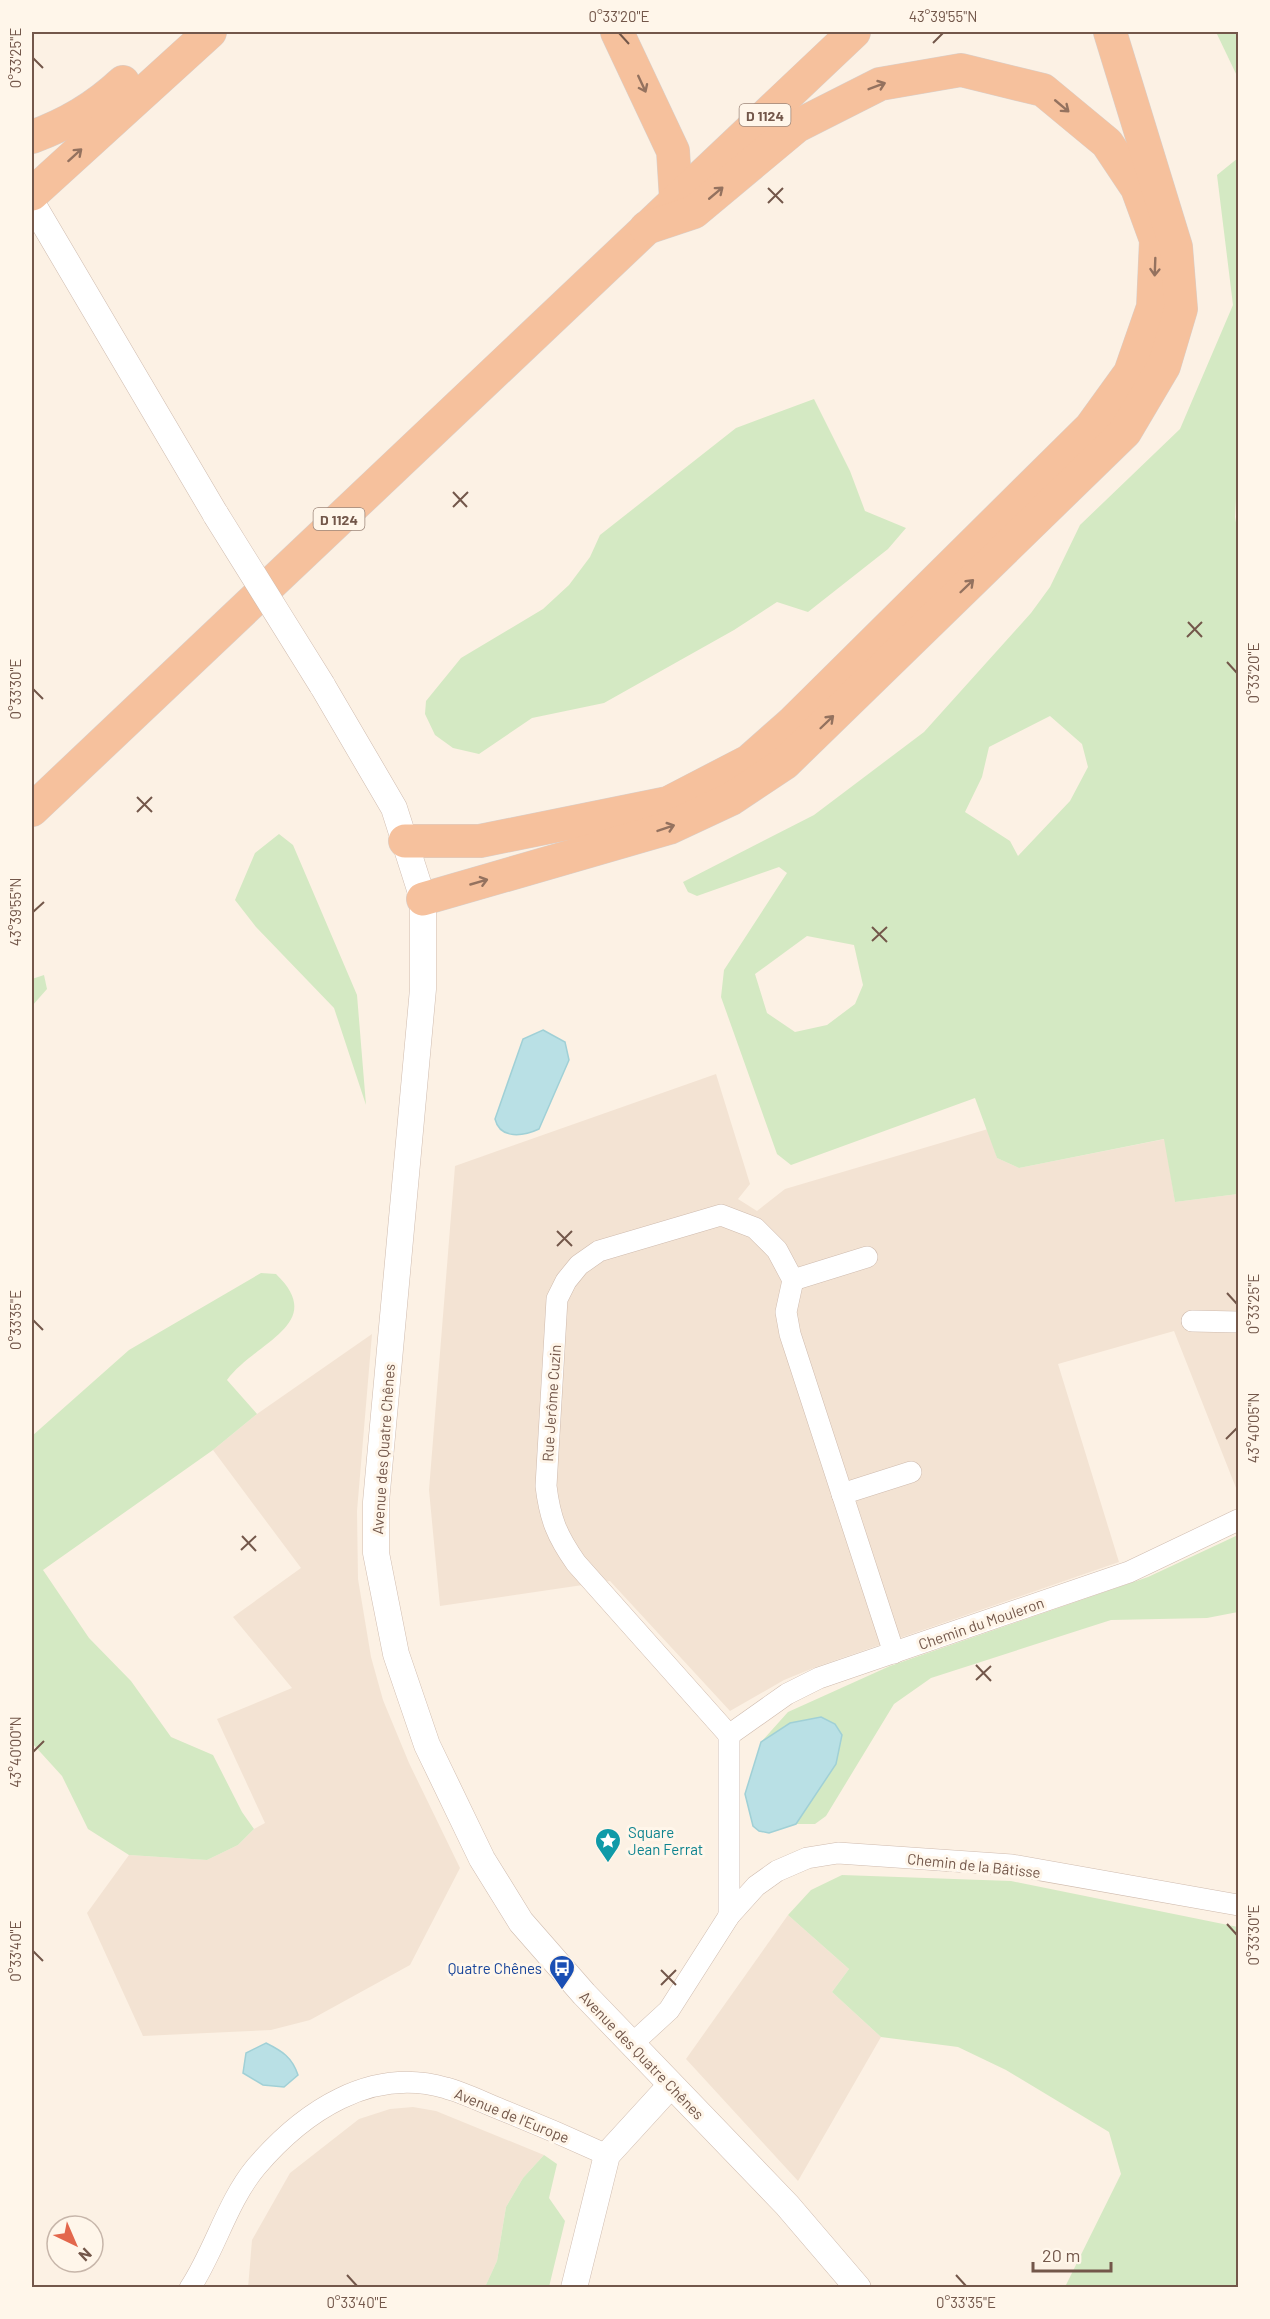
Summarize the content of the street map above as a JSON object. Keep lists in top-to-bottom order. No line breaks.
{"streets":{"highway":["D 1124"],"street":["Rue Jerôme Cuzin","Avenue des Quatre Chênes","Chemin du Mouleron","Chemin de la Bâtisse","Avenue de l'Europe"]},"crossings":[["Rue Jerôme Cuzin","Chemin du Mouleron"]],"places":{"place":["Square Jean Ferrat"],"bus stop":["Quatre Chênes"]},"scale_bar":"20 m","north":"bottom right","coordinates":["0°33'20\"E","43°39'55\"N","0°33'25\"E","0°33'30\"E","0°33'35\"E","43°40'05\"N","43°40'00\"N","0°33'40\"E"]}
